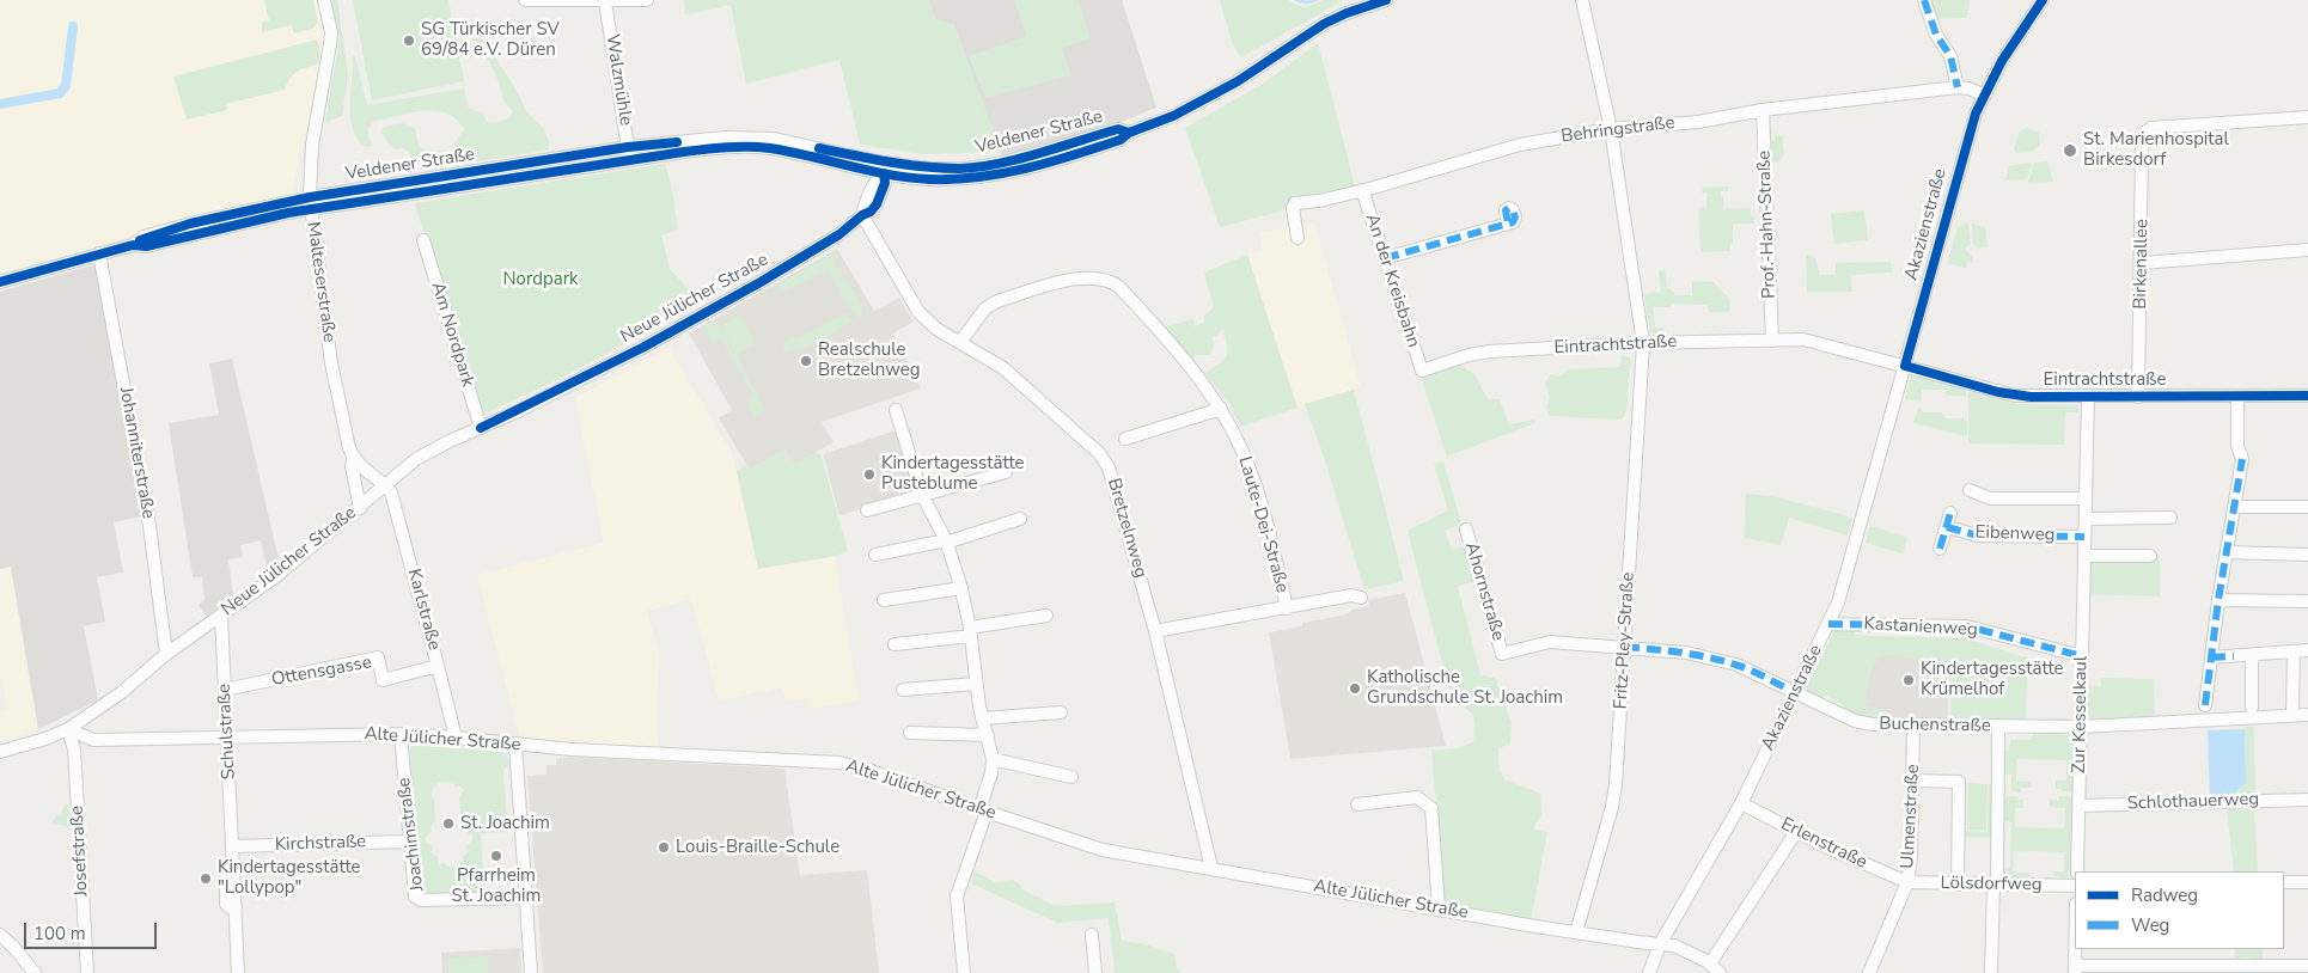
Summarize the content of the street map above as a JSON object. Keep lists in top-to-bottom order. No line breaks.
{"streets":{"street":["Walzmühle","Behringstraße","Veldener Straße","Prof.-Hahn-Straße","Akazienstraße","Birkenallee","An der Kreisbahn","Malteserstraße","Neue Jülicher Straße","Am Nordpark","Eintrachtstraße","Johanniterstraße","Laute-Dei-Straße","Bretzelnweg","Eibenweg","Ahornstraße","Karlstraße","Kastanienweg","Fritz-Pley-Straße","Ottensgasse","Zur Kesselkaul","Buchenstraße","Schulstraße","Alte Jülicher Straße","Schlothauerweg","Ulmenstraße","Joachimstraße","Kirchstraße","Erlenstraße","Josefstraße","Lölsdorfweg"]},"crossings":[["Walzmühle","Veldener Straße"],["Behringstraße","Prof.-Hahn-Straße"],["Behringstraße","Akazienstraße"],["Behringstraße","An der Kreisbahn"],["Behringstraße","Fritz-Pley-Straße"],["Veldener Straße","Malteserstraße"],["Veldener Straße","Johanniterstraße"],["Prof.-Hahn-Straße","Eintrachtstraße"],["Akazienstraße","Eintrachtstraße"],["Akazienstraße","Ahornstraße"],["Akazienstraße","Kastanienweg"],["Akazienstraße","Buchenstraße"],["Akazienstraße","Alte Jülicher Straße"],["Akazienstraße","Erlenstraße"],["Birkenallee","Eintrachtstraße"],["An der Kreisbahn","Eintrachtstraße"],["Malteserstraße","Neue Jülicher Straße"],["Neue Jülicher Straße","Am Nordpark"],["Neue Jülicher Straße","Johanniterstraße"],["Neue Jülicher Straße","Bretzelnweg"],["Neue Jülicher Straße","Karlstraße"],["Neue Jülicher Straße","Schulstraße"],["Neue Jülicher Straße","Alte Jülicher Straße"],["Neue Jülicher Straße","Josefstraße"],["Eintrachtstraße","Fritz-Pley-Straße"],["Eintrachtstraße","Zur Kesselkaul"],["Laute-Dei-Straße","Bretzelnweg"],["Bretzelnweg","Alte Jülicher Straße"],["Eibenweg","Zur Kesselkaul"],["Ahornstraße","Fritz-Pley-Straße"],["Ahornstraße","Buchenstraße"],["Karlstraße","Ottensgasse"],["Karlstraße","Alte Jülicher Straße"],["Kastanienweg","Zur Kesselkaul"],["Fritz-Pley-Straße","Alte Jülicher Straße"],["Ottensgasse","Schulstraße"],["Zur Kesselkaul","Buchenstraße"],["Zur Kesselkaul","Schlothauerweg"],["Buchenstraße","Ulmenstraße"],["Schulstraße","Alte Jülicher Straße"],["Schulstraße","Kirchstraße"],["Alte Jülicher Straße","Joachimstraße"],["Alte Jülicher Straße","Josefstraße"],["Ulmenstraße","Erlenstraße"],["Ulmenstraße","Lölsdorfweg"],["Joachimstraße","Kirchstraße"],["Erlenstraße","Lölsdorfweg"]],"parks":["Nordpark"],"places":["SG Türkischer SV 69/84 e.V. Düren","St. Marienhospital Birkesdorf","Realschule Bretzelnweg","Kindertagesstätte Pusteblume","Kindertagesstätte Krümelhof","Katholische Grundschule St. Joachim","St. Joachim","Louis-Braille-Schule","Pfarrheim St. Joachim","Kindertagesstätte \"Lollypop\""],"legend":["Radweg","Weg"],"scale_bar":"100 m"}
